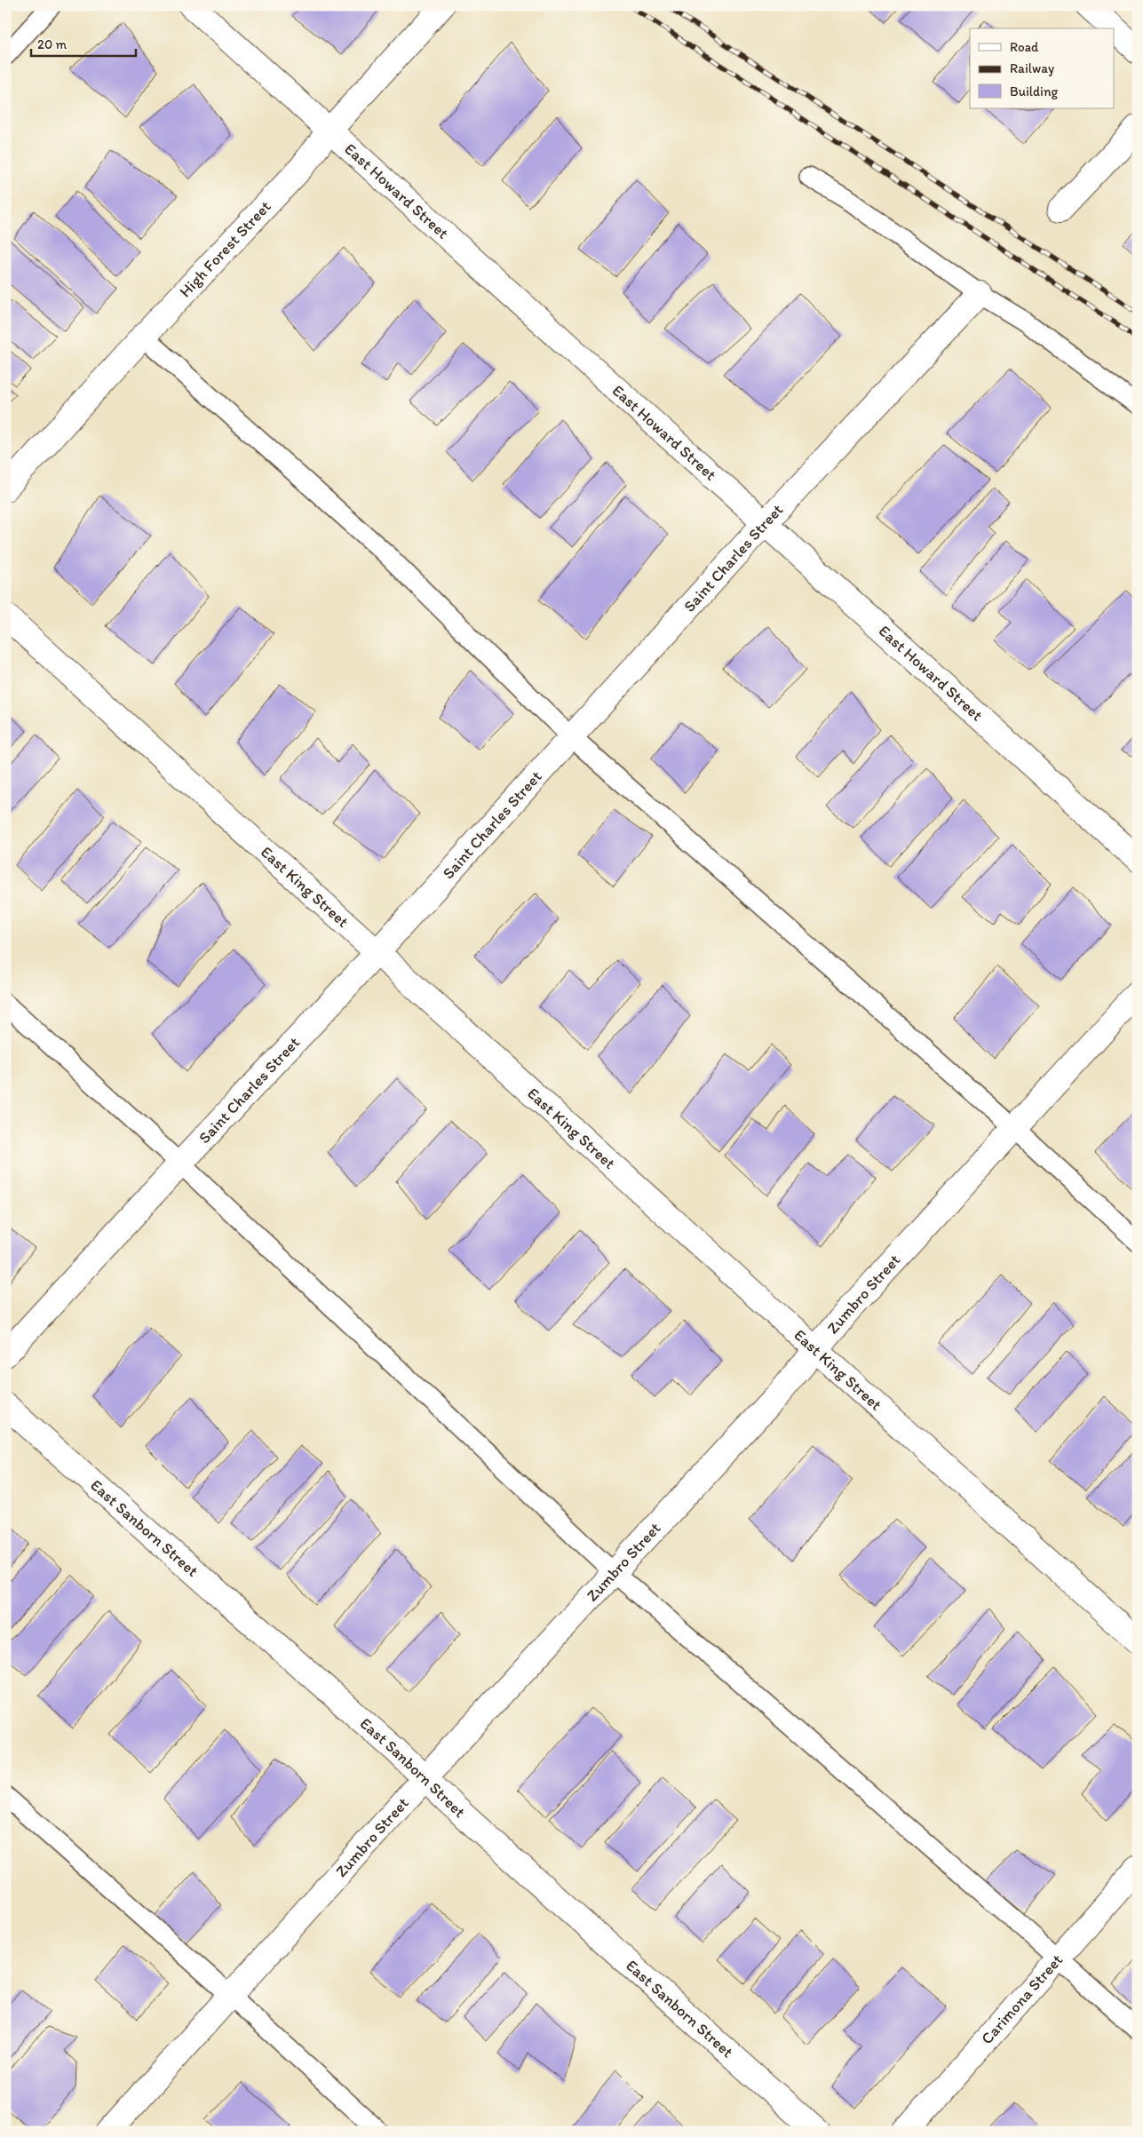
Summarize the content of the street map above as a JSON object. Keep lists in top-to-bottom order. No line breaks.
{"streets":{"street":["East Howard Street","High Forest Street","Saint Charles Street","East King Street","Zumbro Street","East Sanborn Street","Carimona Street"]},"crossings":[["East Howard Street","High Forest Street"],["East Howard Street","Saint Charles Street"],["Saint Charles Street","East King Street"],["East King Street","Zumbro Street"],["Zumbro Street","East Sanborn Street"]],"legend":["Road","Railway","Building"],"scale_bar":"20 m"}
